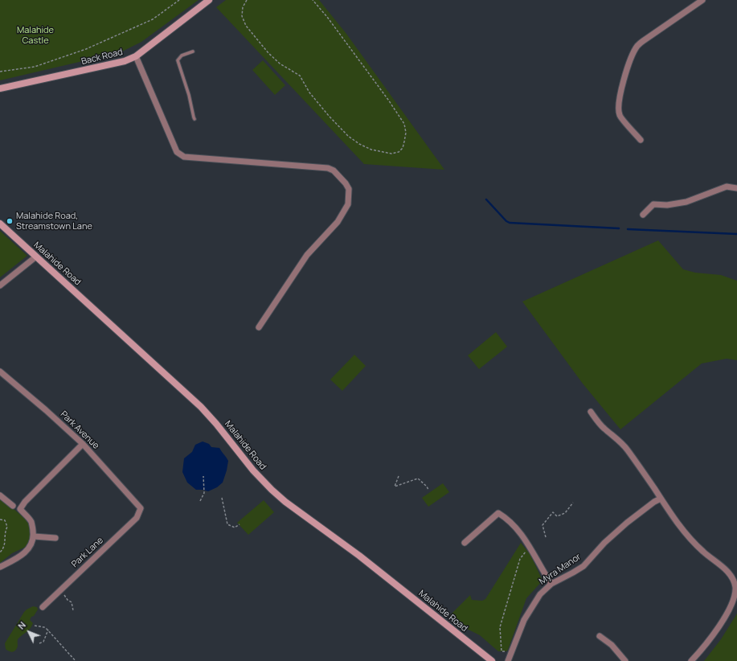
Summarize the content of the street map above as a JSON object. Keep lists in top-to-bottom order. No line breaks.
{"streets":{"main road":["Back Road","Malahide Road"],"street":["Park Avenue","Park Lane","Myra Manor"]},"crossings":[["Park Avenue","Park Lane"]],"parks":["Malahide Castle"],"places":["Malahide Road, Streamstown Lane"],"north":"top left"}
